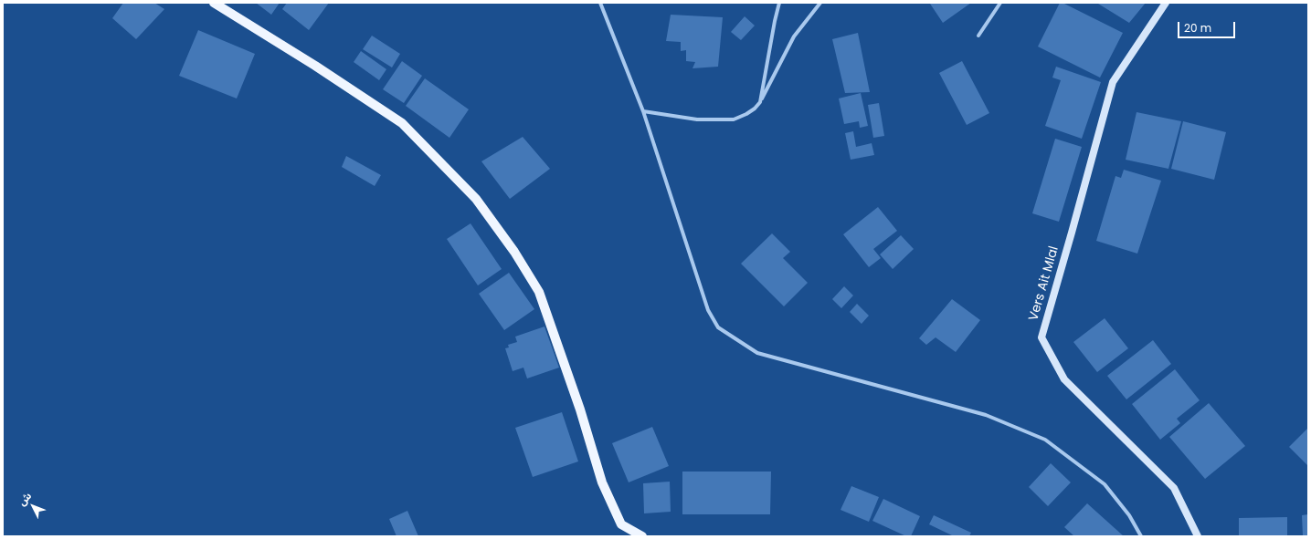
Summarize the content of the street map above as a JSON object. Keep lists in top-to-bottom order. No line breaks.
{"streets":{"street":["Vers Ait Mlal"]},"scale_bar":"20 m","north":"top left"}
